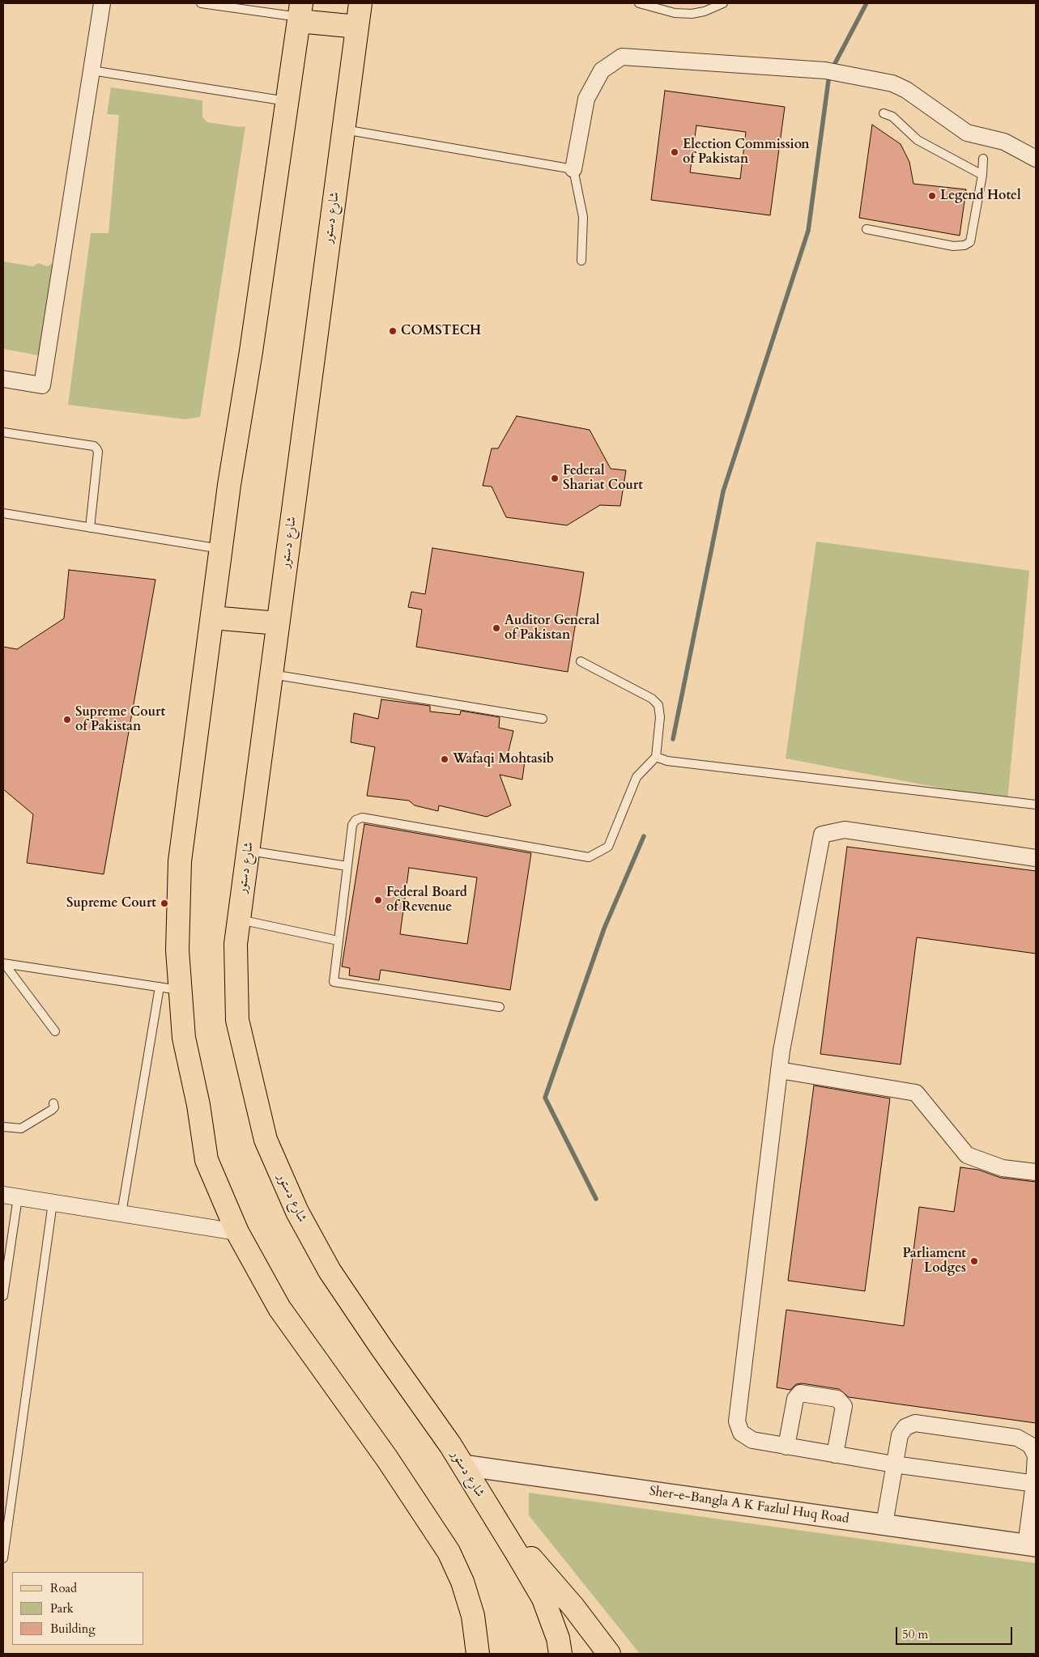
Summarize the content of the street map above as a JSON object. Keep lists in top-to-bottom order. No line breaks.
{"streets":{"main road":["شارع دستور"],"street":["Sher-e-Bangla A K Fazlul Huq Road"]},"crossings":[["شارع دستور","Sher-e-Bangla A K Fazlul Huq Road"]],"places":["Election Commission of Pakistan","Legend Hotel","COMSTECH","Federal Shariat Court","Auditor General of Pakistan","Supreme Court of Pakistan","Wafaqi Mohtasib","Federal Board of Revenue","Supreme Court","Parliament Lodges"],"legend":["Road","Park","Building"],"scale_bar":"50 m"}
